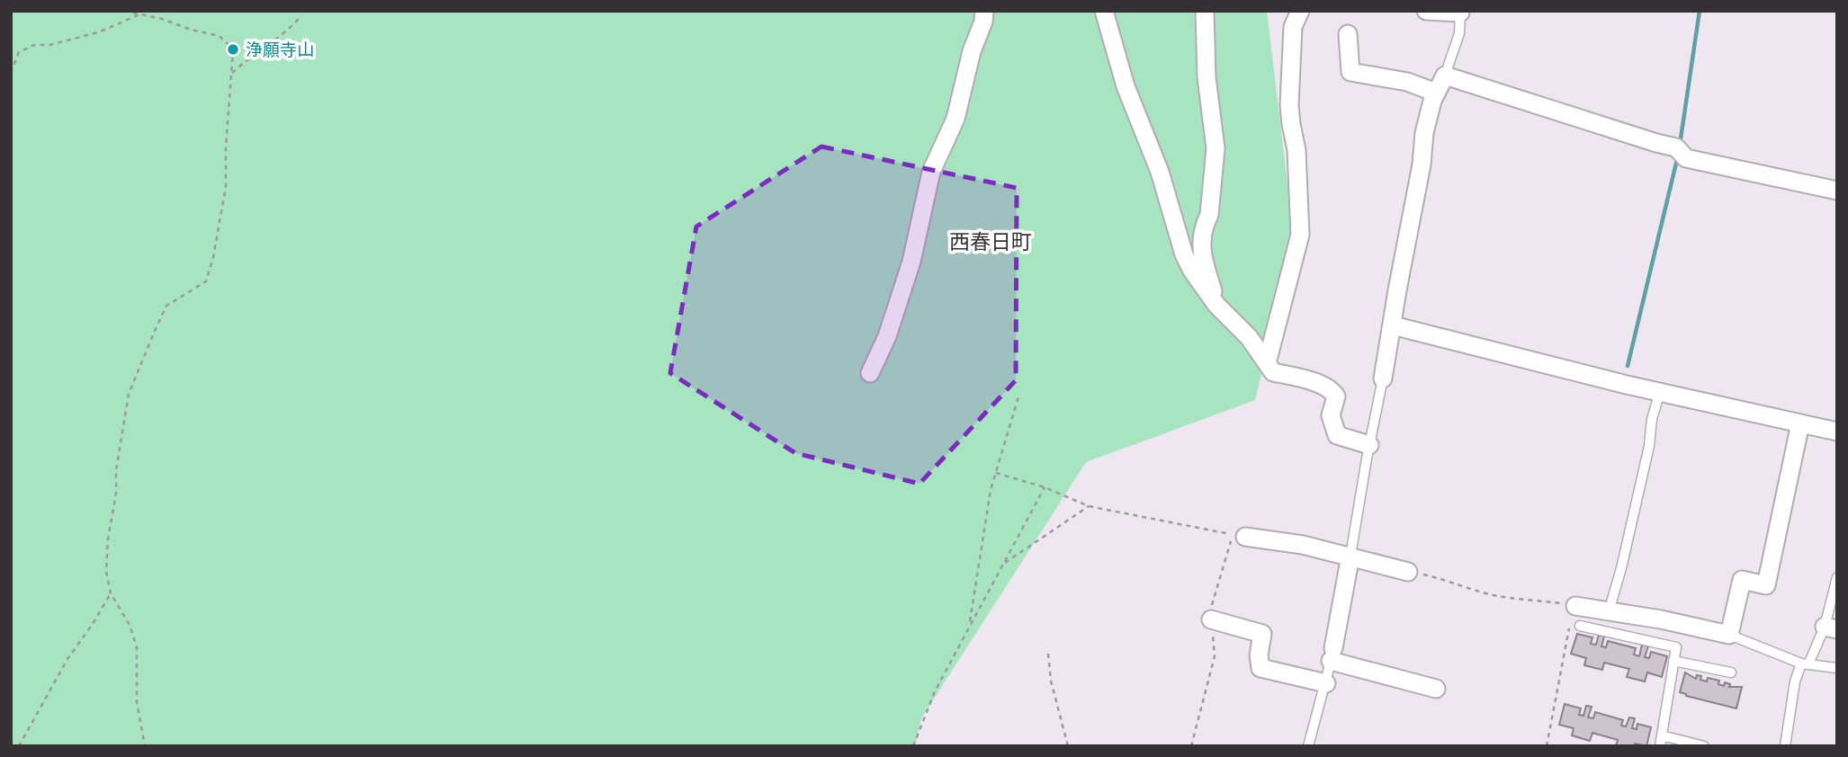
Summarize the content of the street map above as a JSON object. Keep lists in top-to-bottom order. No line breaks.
{"districts":["西春日町"],"places":["浄願寺山"]}
